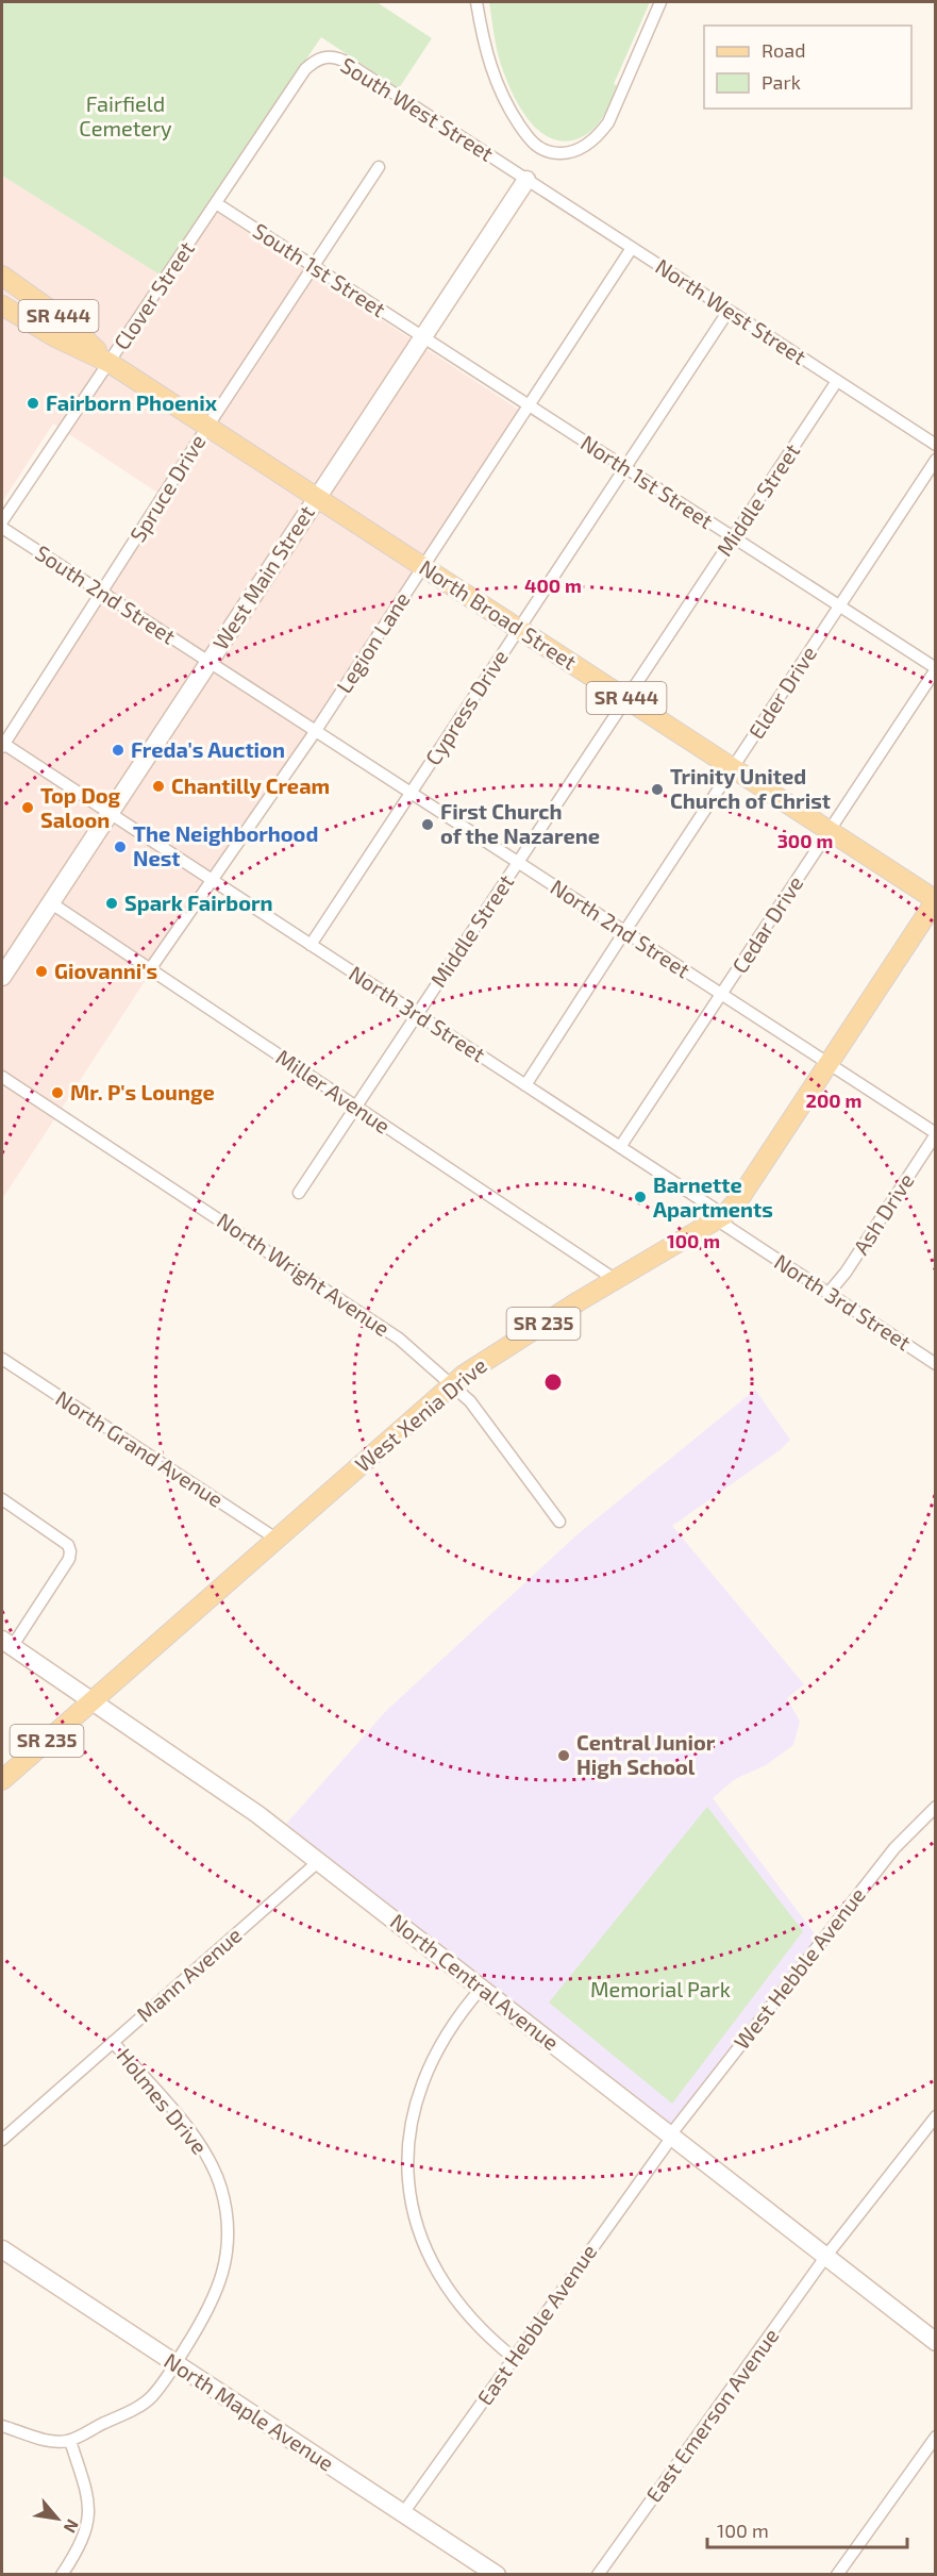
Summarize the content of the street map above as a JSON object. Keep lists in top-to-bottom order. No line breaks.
{"streets":{"main road":["SR 444","North Broad Street","SR 235","West Xenia Drive"],"street":["South West Street","South 1st Street","Clover Street","North West Street","North 1st Street","Spruce Drive","Middle Street","West Main Street","South 2nd Street","Legion Lane","Elder Drive","Cypress Drive","Cedar Drive","North 2nd Street","North 3rd Street","Miller Avenue","Ash Drive","North Wright Avenue","North Grand Avenue","West Hebble Avenue","Mann Avenue","North Central Avenue","Holmes Drive","East Hebble Avenue","North Maple Avenue","East Emerson Avenue"]},"crossings":[["South West Street","Clover Street"],["South West Street","North West Street"],["South West Street","West Main Street"],["South 1st Street","Clover Street"],["South 1st Street","North 1st Street"],["South 1st Street","Spruce Drive"],["South 1st Street","West Main Street"],["Clover Street","SR 444"],["North West Street","Middle Street"],["North West Street","West Main Street"],["North West Street","Legion Lane"],["North West Street","Cypress Drive"],["SR 444","Spruce Drive"],["SR 444","West Main Street"],["SR 444","North Broad Street"],["North 1st Street","Middle Street"],["North 1st Street","West Main Street"],["North 1st Street","Legion Lane"],["North 1st Street","Elder Drive"],["North 1st Street","Cypress Drive"],["North 1st Street","Cedar Drive"],["Spruce Drive","South 2nd Street"],["Spruce Drive","North 3rd Street"],["Middle Street","North Broad Street"],["Middle Street","North 2nd Street"],["Middle Street","North 3rd Street"],["Middle Street","Miller Avenue"],["West Main Street","South 2nd Street"],["West Main Street","North Broad Street"],["West Main Street","North 2nd Street"],["West Main Street","North 3rd Street"],["West Main Street","Miller Avenue"],["South 2nd Street","North 2nd Street"],["North Broad Street","Legion Lane"],["North Broad Street","Elder Drive"],["North Broad Street","Cypress Drive"],["North Broad Street","Cedar Drive"],["North Broad Street","West Xenia Drive"],["Legion Lane","North 2nd Street"],["Legion Lane","North 3rd Street"],["Legion Lane","Miller Avenue"],["Elder Drive","North 2nd Street"],["Elder Drive","North 3rd Street"],["Cypress Drive","North 2nd Street"],["Cypress Drive","North 3rd Street"],["Cedar Drive","North 2nd Street"],["Cedar Drive","North 3rd Street"],["North 2nd Street","Ash Drive"],["North 2nd Street","West Xenia Drive"],["North 3rd Street","Ash Drive"],["North 3rd Street","West Xenia Drive"],["Miller Avenue","West Xenia Drive"],["North Wright Avenue","West Xenia Drive"],["SR 235","West Xenia Drive"],["SR 235","North Central Avenue"],["West Xenia Drive","North Grand Avenue"],["West Xenia Drive","North Central Avenue"],["West Hebble Avenue","North Central Avenue"],["West Hebble Avenue","East Hebble Avenue"],["Mann Avenue","North Central Avenue"],["Mann Avenue","Holmes Drive"],["North Central Avenue","East Hebble Avenue"],["North Central Avenue","East Emerson Avenue"],["Holmes Drive","North Maple Avenue"],["East Hebble Avenue","North Maple Avenue"]],"parks":["Fairfield Cemetery","Memorial Park"],"places":["Fairborn Phoenix","Freda's Auction","Chantilly Cream","Trinity United Church of Christ","Top Dog Saloon","First Church of the Nazarene","The Neighborhood Nest","Spark Fairborn","Giovanni's","Mr. P's Lounge","Barnette Apartments","Central Junior High School"],"legend":["Road","Park"],"scale_bar":"100 m","north":"bottom right","rings":["400 m","300 m","200 m","100 m"]}
